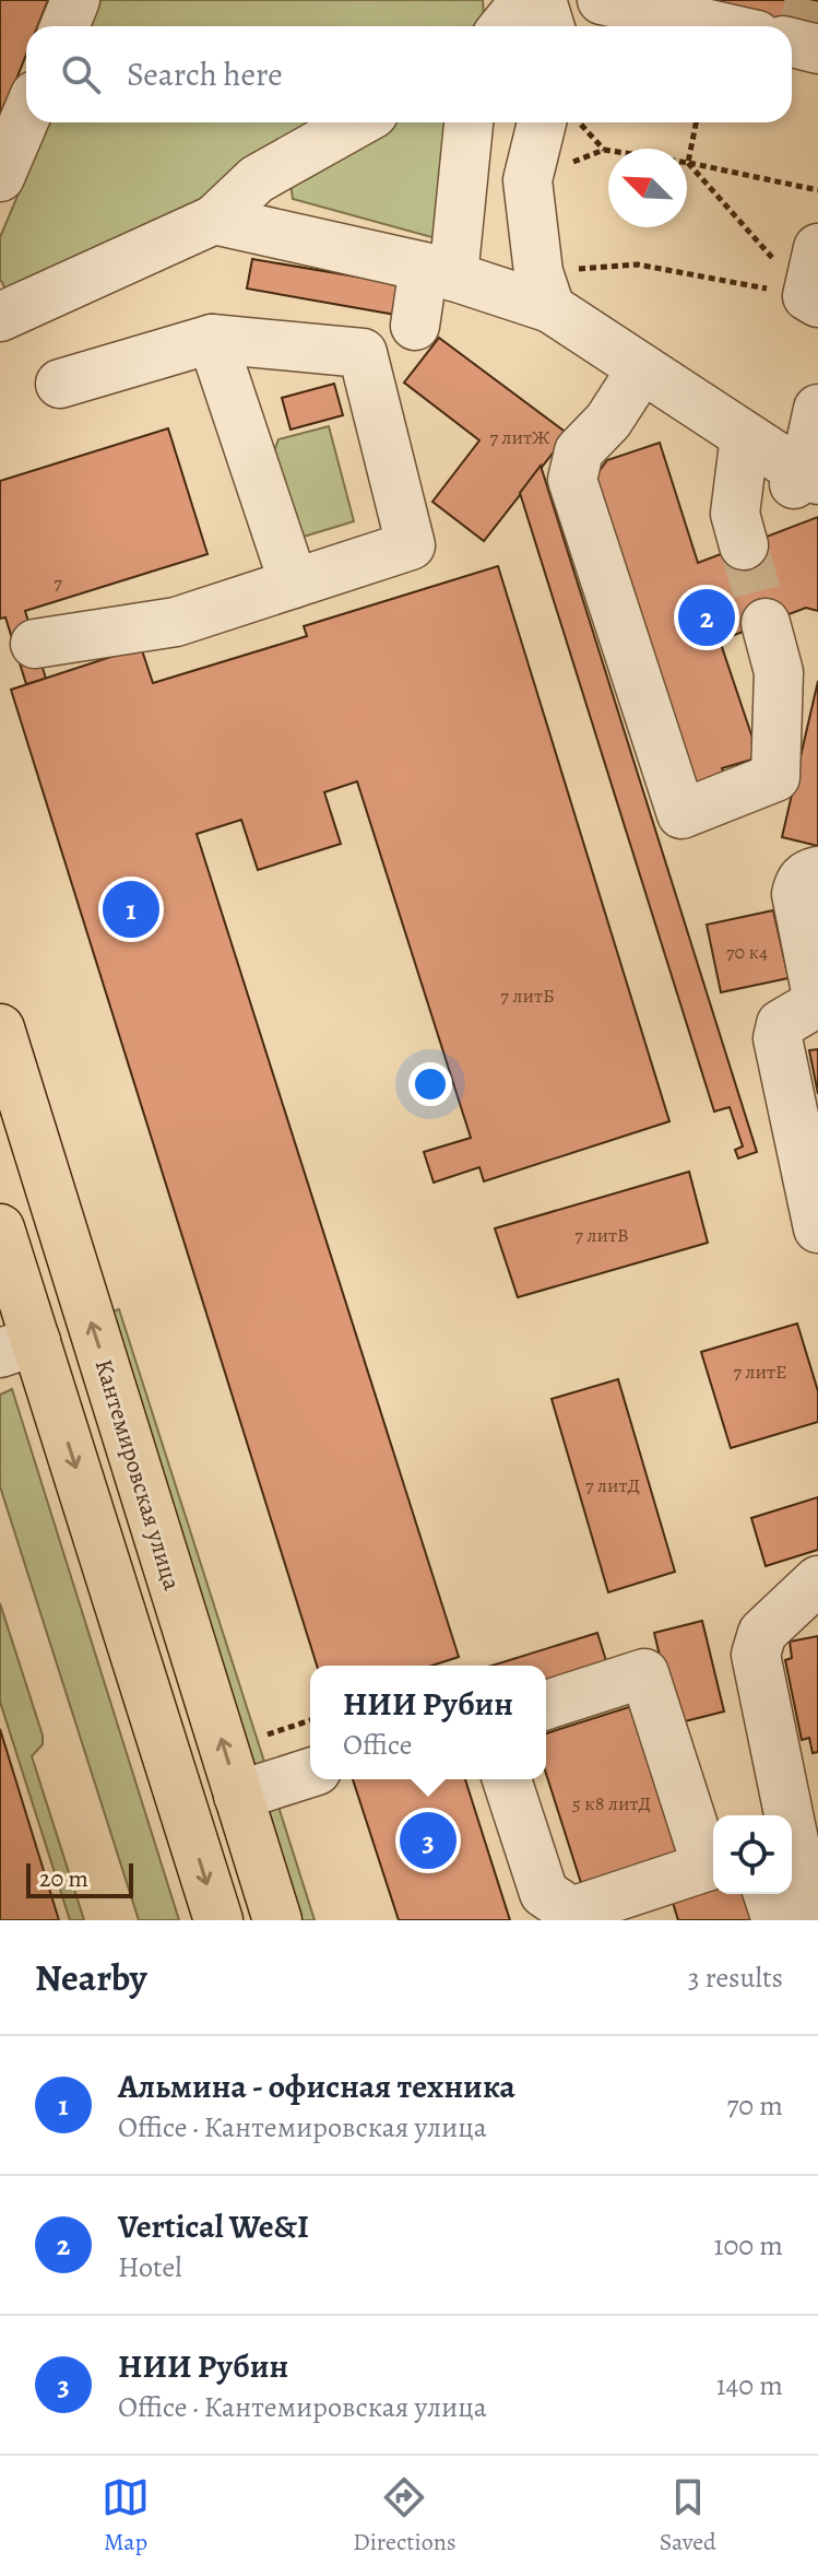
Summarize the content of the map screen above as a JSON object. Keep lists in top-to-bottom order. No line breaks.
{"streets":{"main road":["Кантемировская улица"]},"house_numbers":["7 литЖ","7","70 к4","7 литБ","7 литВ","7 литЕ","7 литД","5 к8 литД"],"scale_bar":"20 m","north":"top left","page":{"search":"Search here","pins":["2","1","3"],"popup":["НИИ Рубин","Office"],"scale":"20 m","heading":["Nearby","3 results"],"list":[{"mark":"1","name":"Альмина - офисная техника","note":"Office · Кантемировская улица","value":"70 m"},{"mark":"2","name":"Vertical We&I","note":"Hotel","value":"100 m"},{"mark":"3","name":"НИИ Рубин","note":"Office · Кантемировская улица","value":"140 m"}],"nav":["Map","Directions","Saved"]}}
